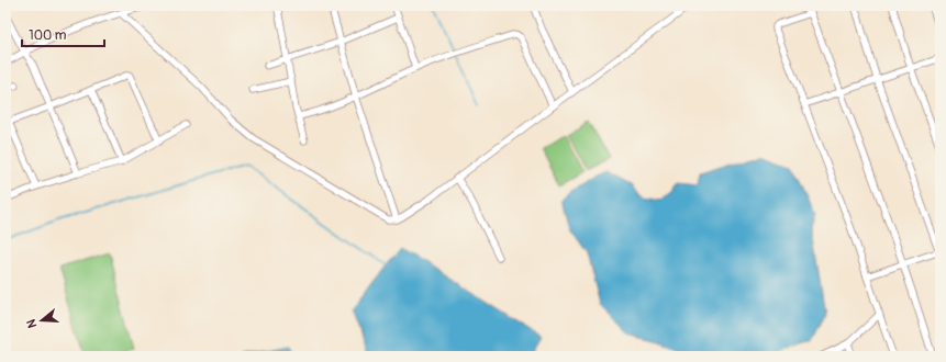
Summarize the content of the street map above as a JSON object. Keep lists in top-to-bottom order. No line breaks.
{"scale_bar":"100 m","north":"left"}
